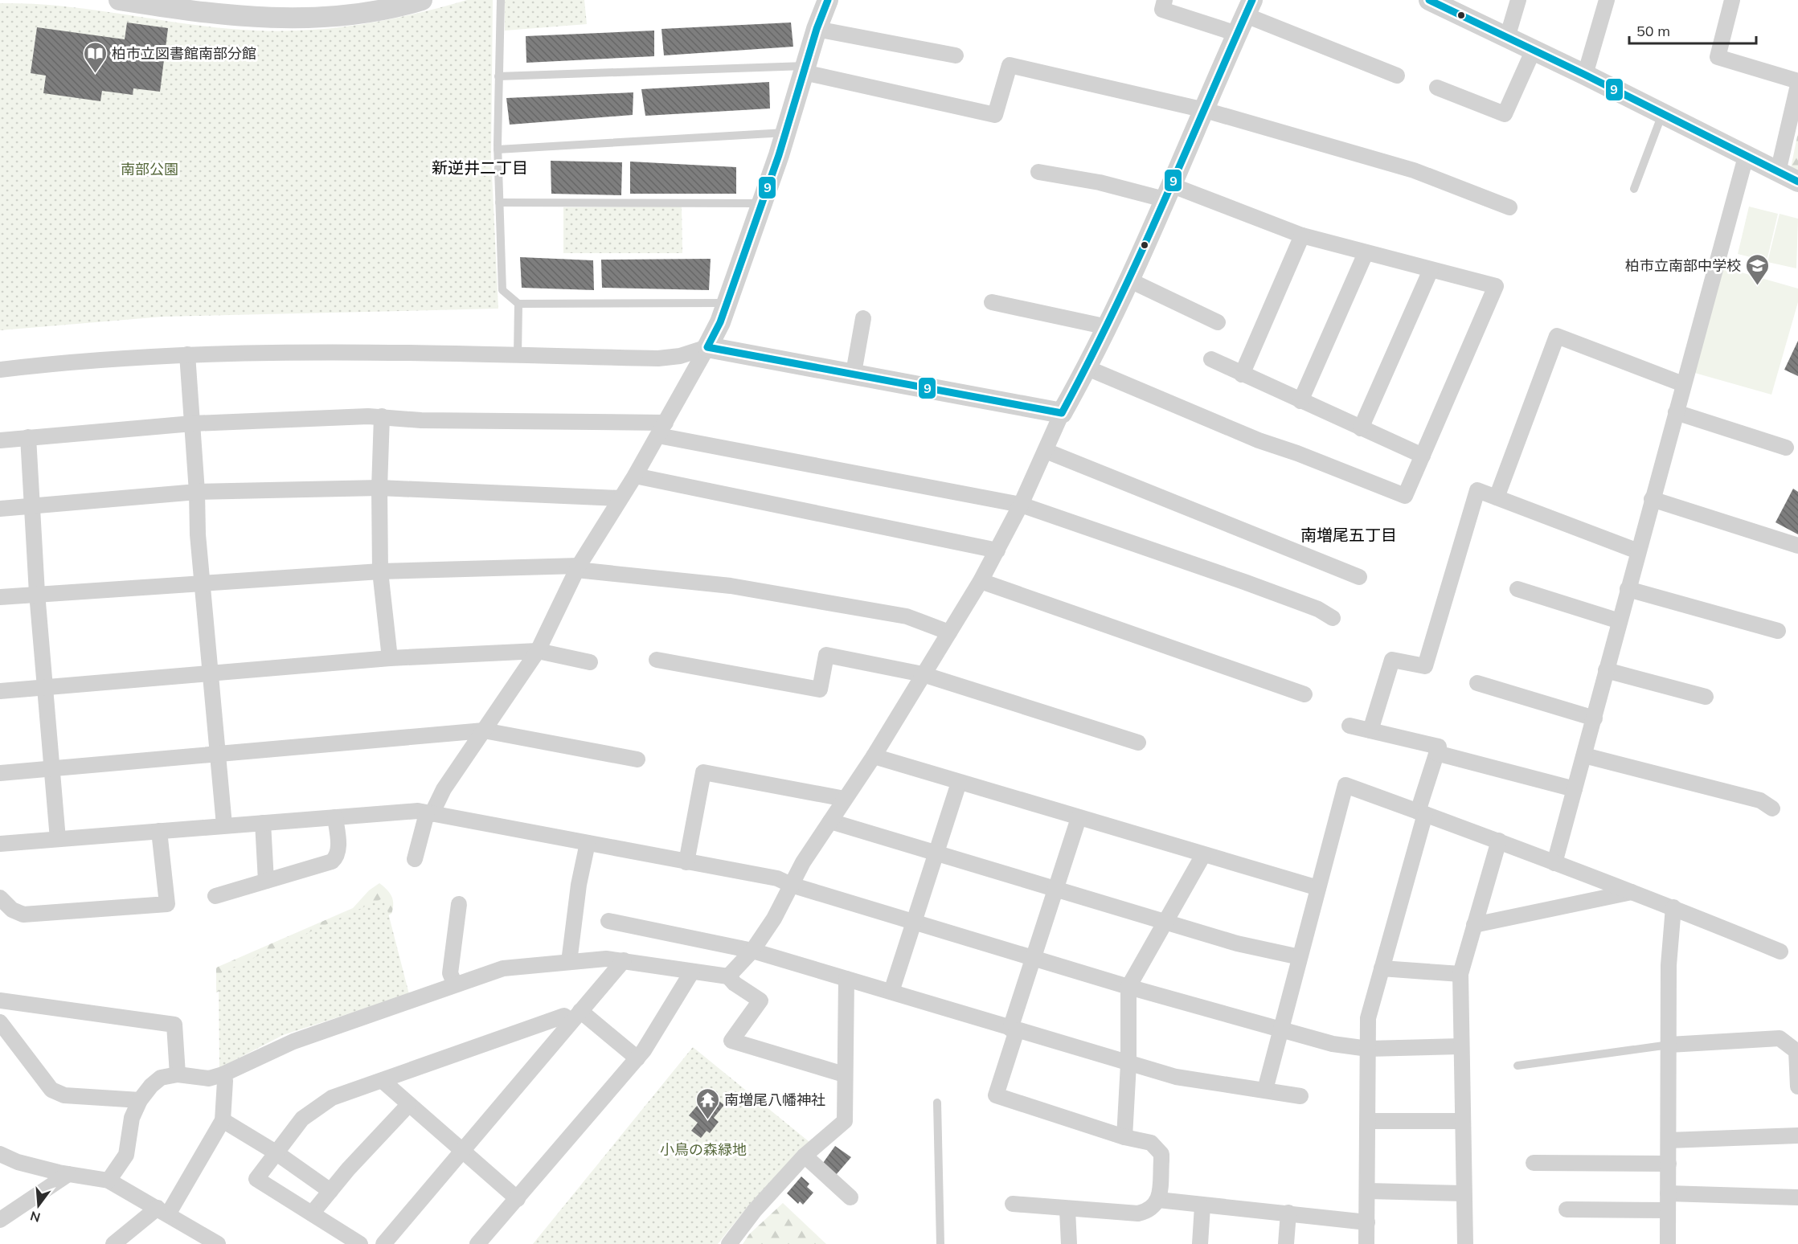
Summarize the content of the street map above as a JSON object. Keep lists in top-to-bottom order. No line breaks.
{"districts":["新逆井二丁目","南増尾五丁目"],"parks":["南部公園","小鳥の森緑地"],"places":{"library":["柏市立図書館南部分館"],"school or university":["柏市立南部中学校"],"temple":["南増尾八幡神社"]},"lines":["transit line 9"],"scale_bar":"50 m","north":"bottom"}
